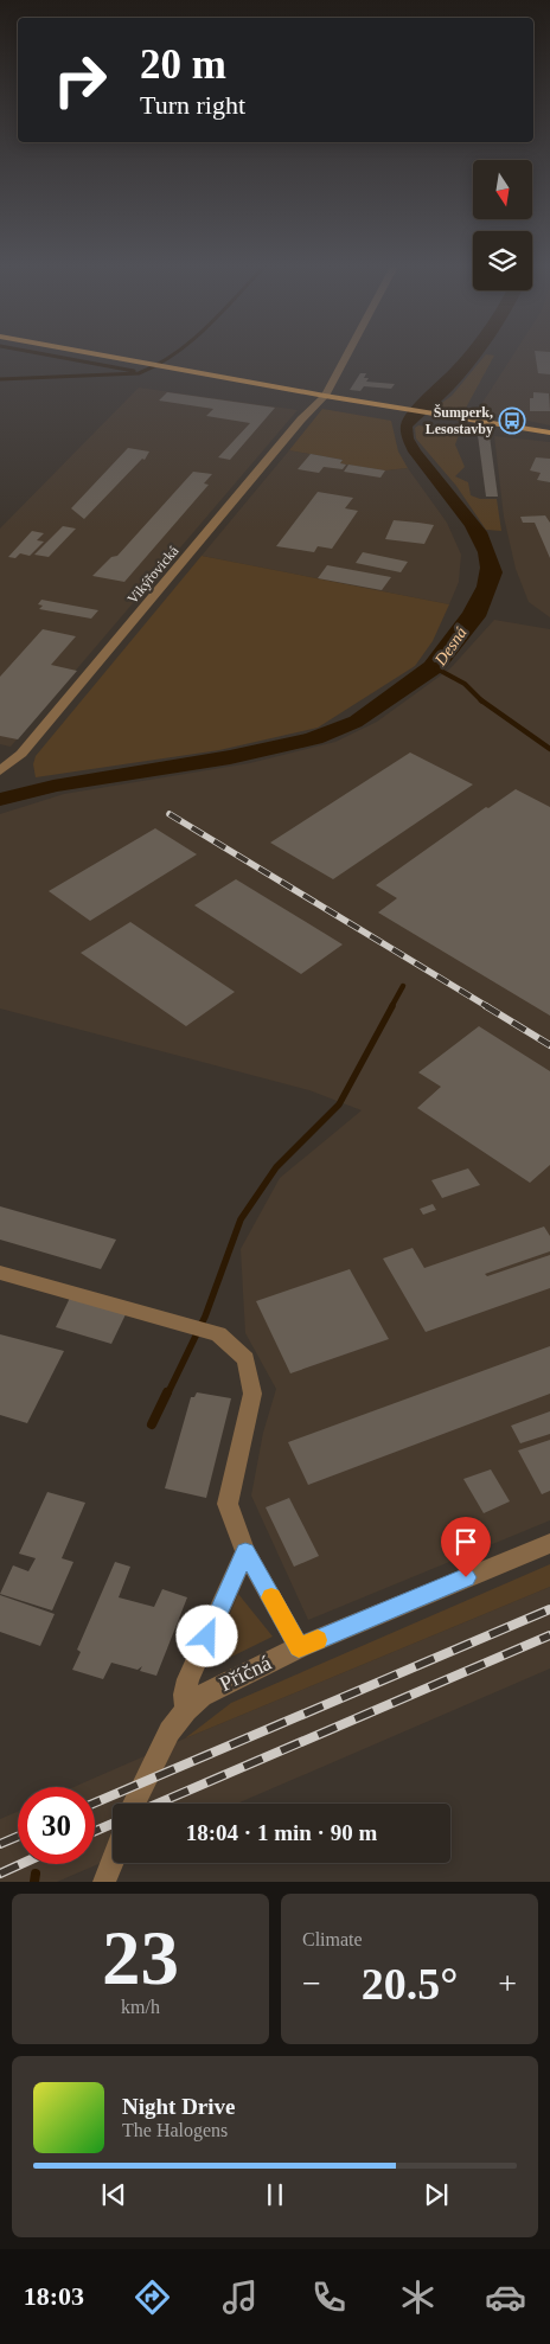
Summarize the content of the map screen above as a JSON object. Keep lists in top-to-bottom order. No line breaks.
{"streets":{"street":["Vikýřovická","Příčná"]},"water":["Desná"],"places":{"bus stop":["Šumperk, Lesostavby"]},"north":"bottom","page":{"turn":["20 m","Turn right"],"limit":"30","trip":"18:04 · 1 min · 90 m","tile":[["23","km/h"],"Climate"],"heat":["−","20.5°","+"],"song":["Night Drive","The Halogens"],"tabs":"18:03"}}
